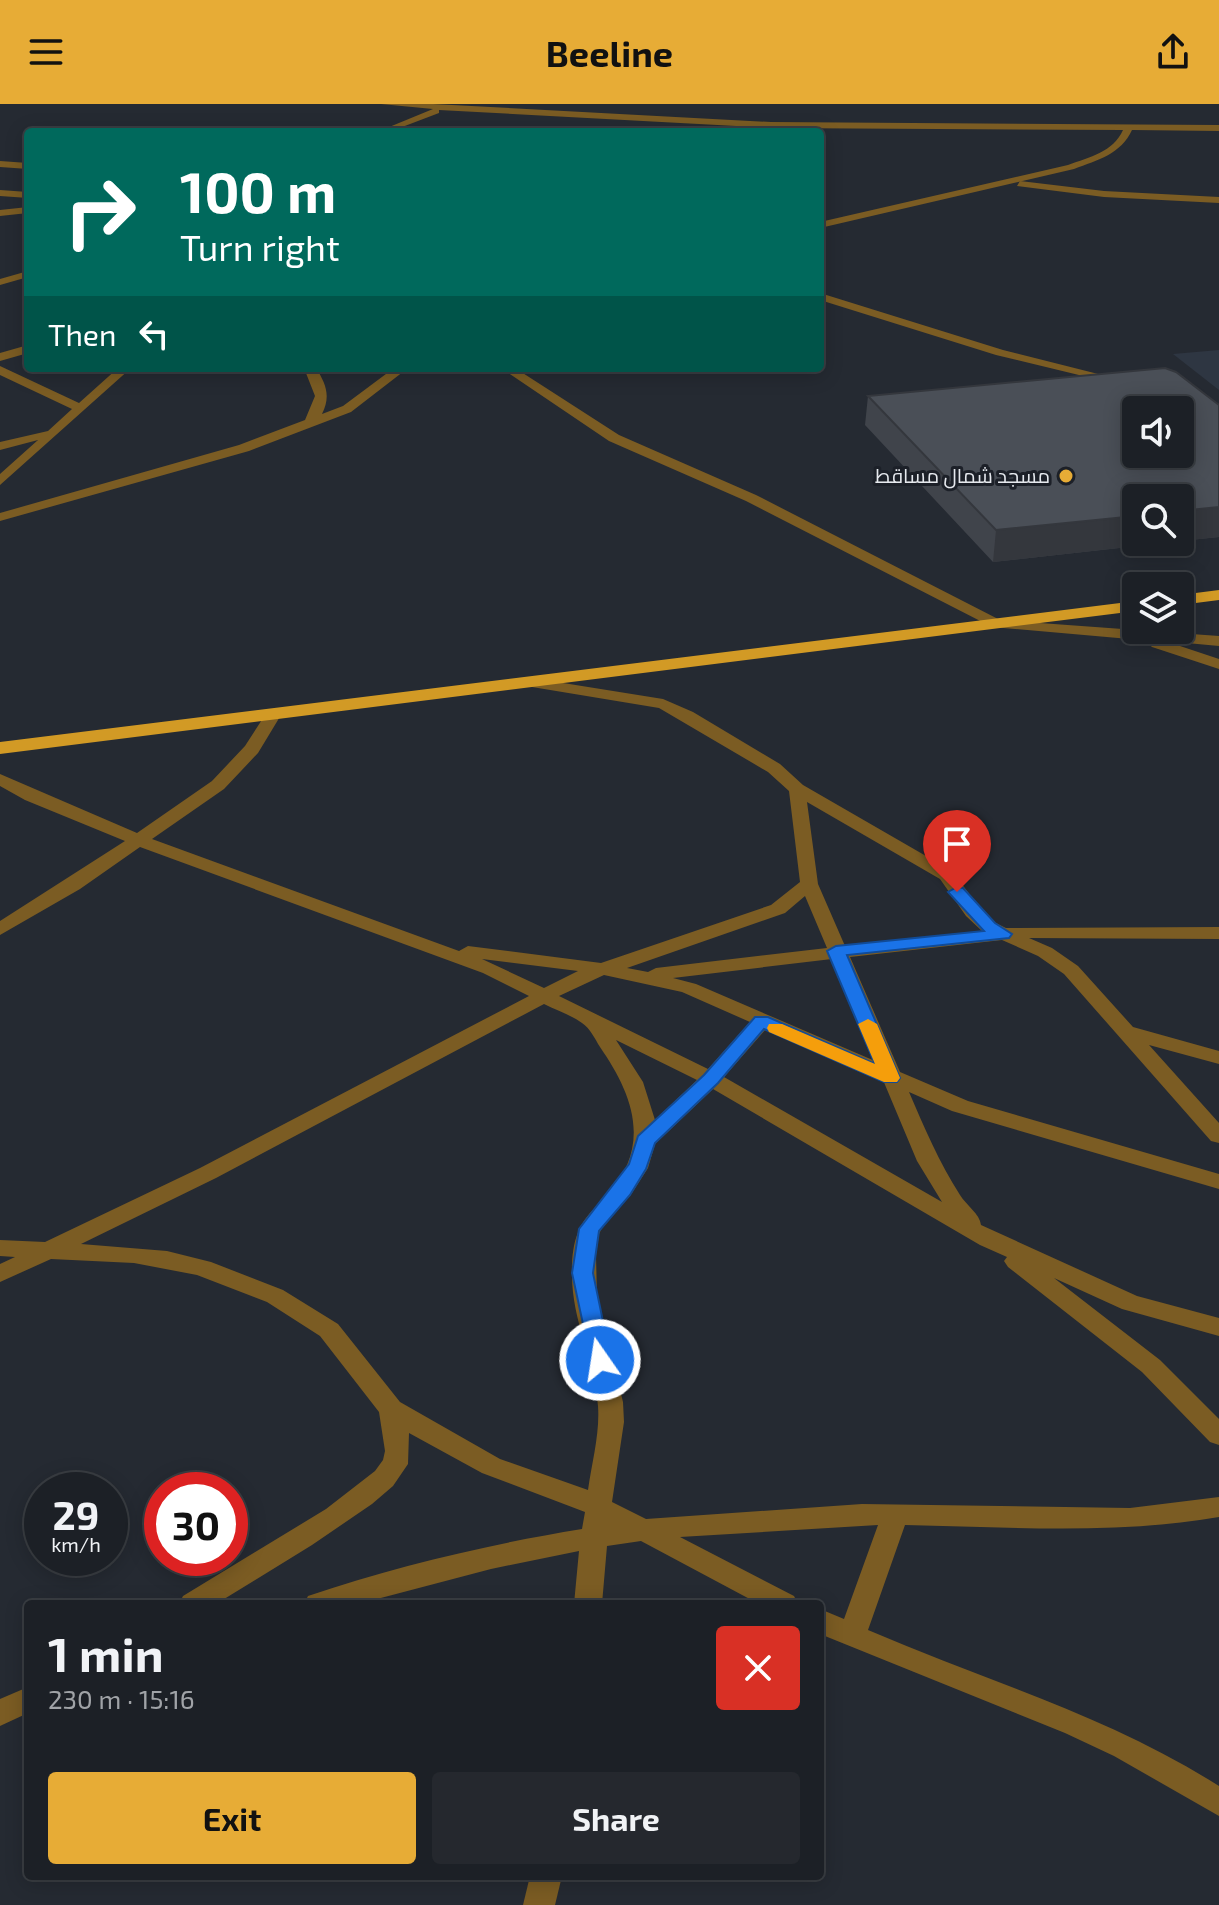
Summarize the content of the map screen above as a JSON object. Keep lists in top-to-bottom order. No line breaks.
{"places":["مسجد شمال مساقط"],"page":{"header":"Beeline","turn":["100 m","Turn right"],"then":"Then","speed":"29 km/h","limit":"30","heading":["1 min","230 m · 15:16"],"buttons":["Exit","Share"]}}
